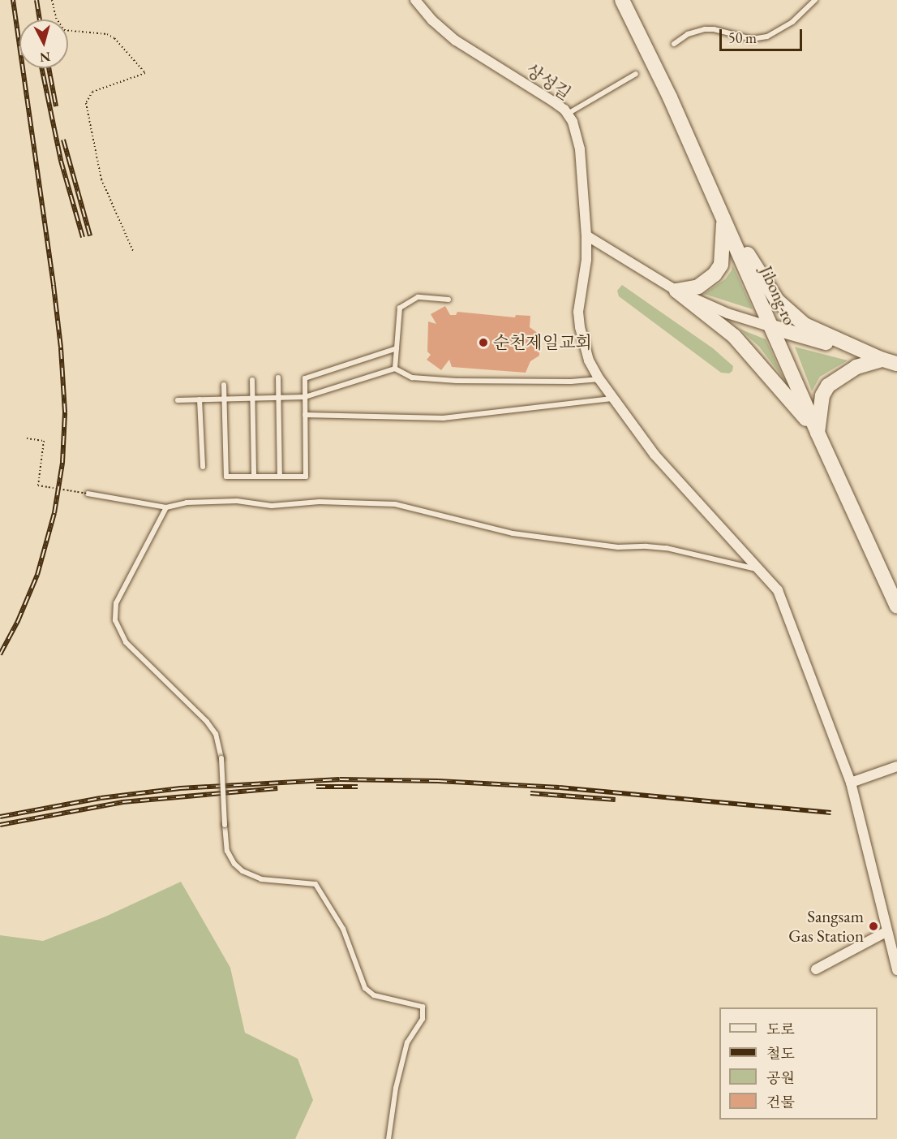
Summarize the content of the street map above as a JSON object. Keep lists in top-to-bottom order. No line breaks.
{"streets":{"main road":["Jibong-ro"],"street":["상성길"]},"places":["순천제일교회","Sangsam Gas Station"],"legend":["도로","철도","공원","건물"],"scale_bar":"50 m","north":"bottom"}
